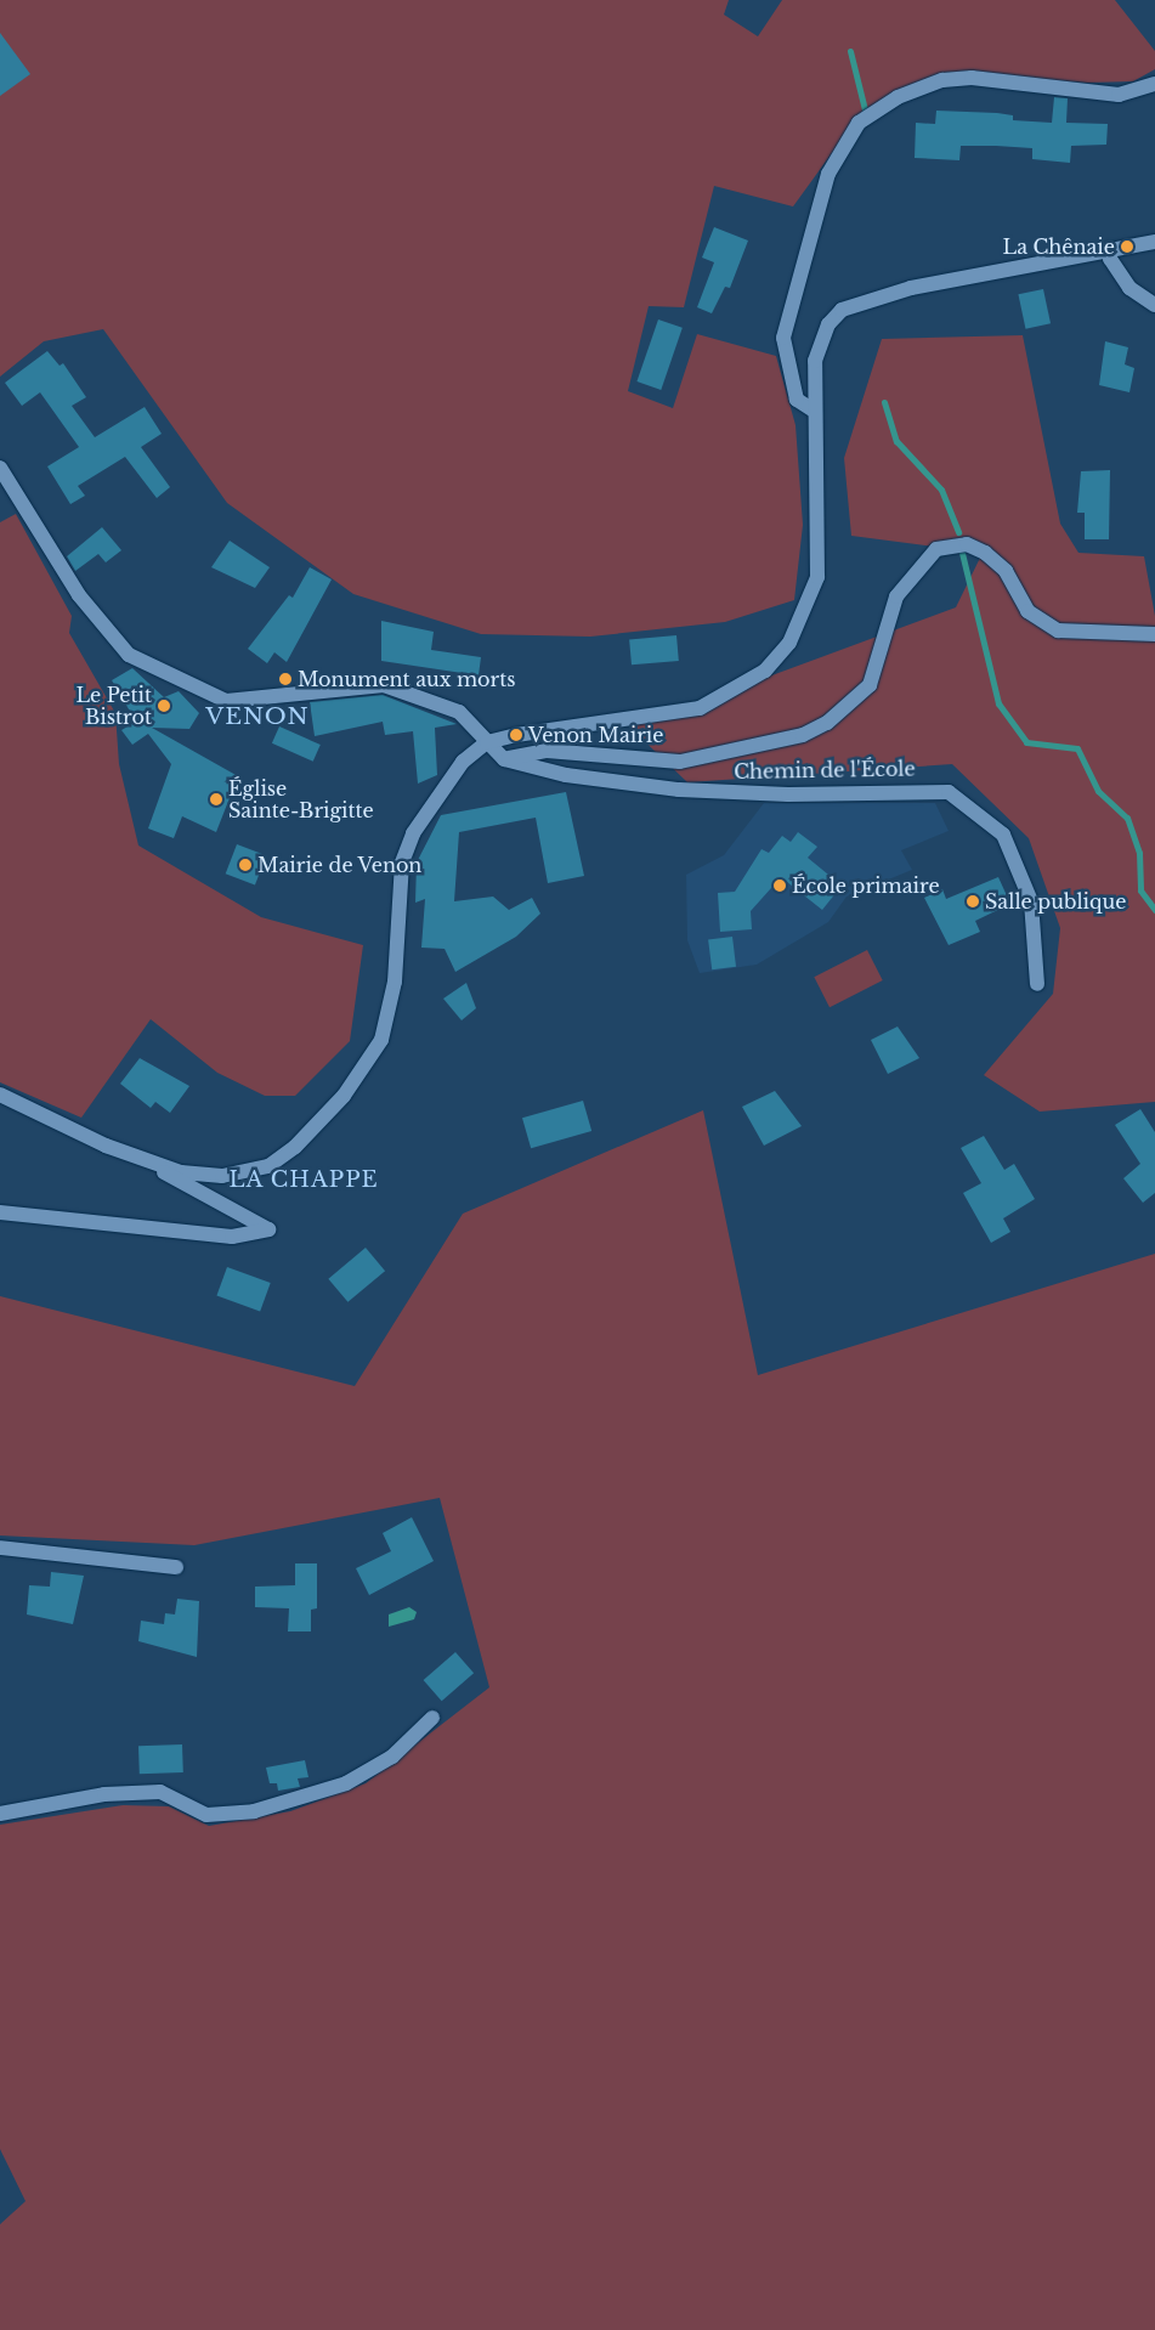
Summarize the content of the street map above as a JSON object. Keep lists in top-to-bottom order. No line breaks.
{"streets":{"street":["Chemin de l'École"]},"districts":["VENON","LA CHAPPE"],"places":["La Chênaie","Monument aux morts","Le Petit Bistrot","Venon Mairie","Église Sainte-Brigitte","Mairie de Venon","École primaire","Salle publique"]}
